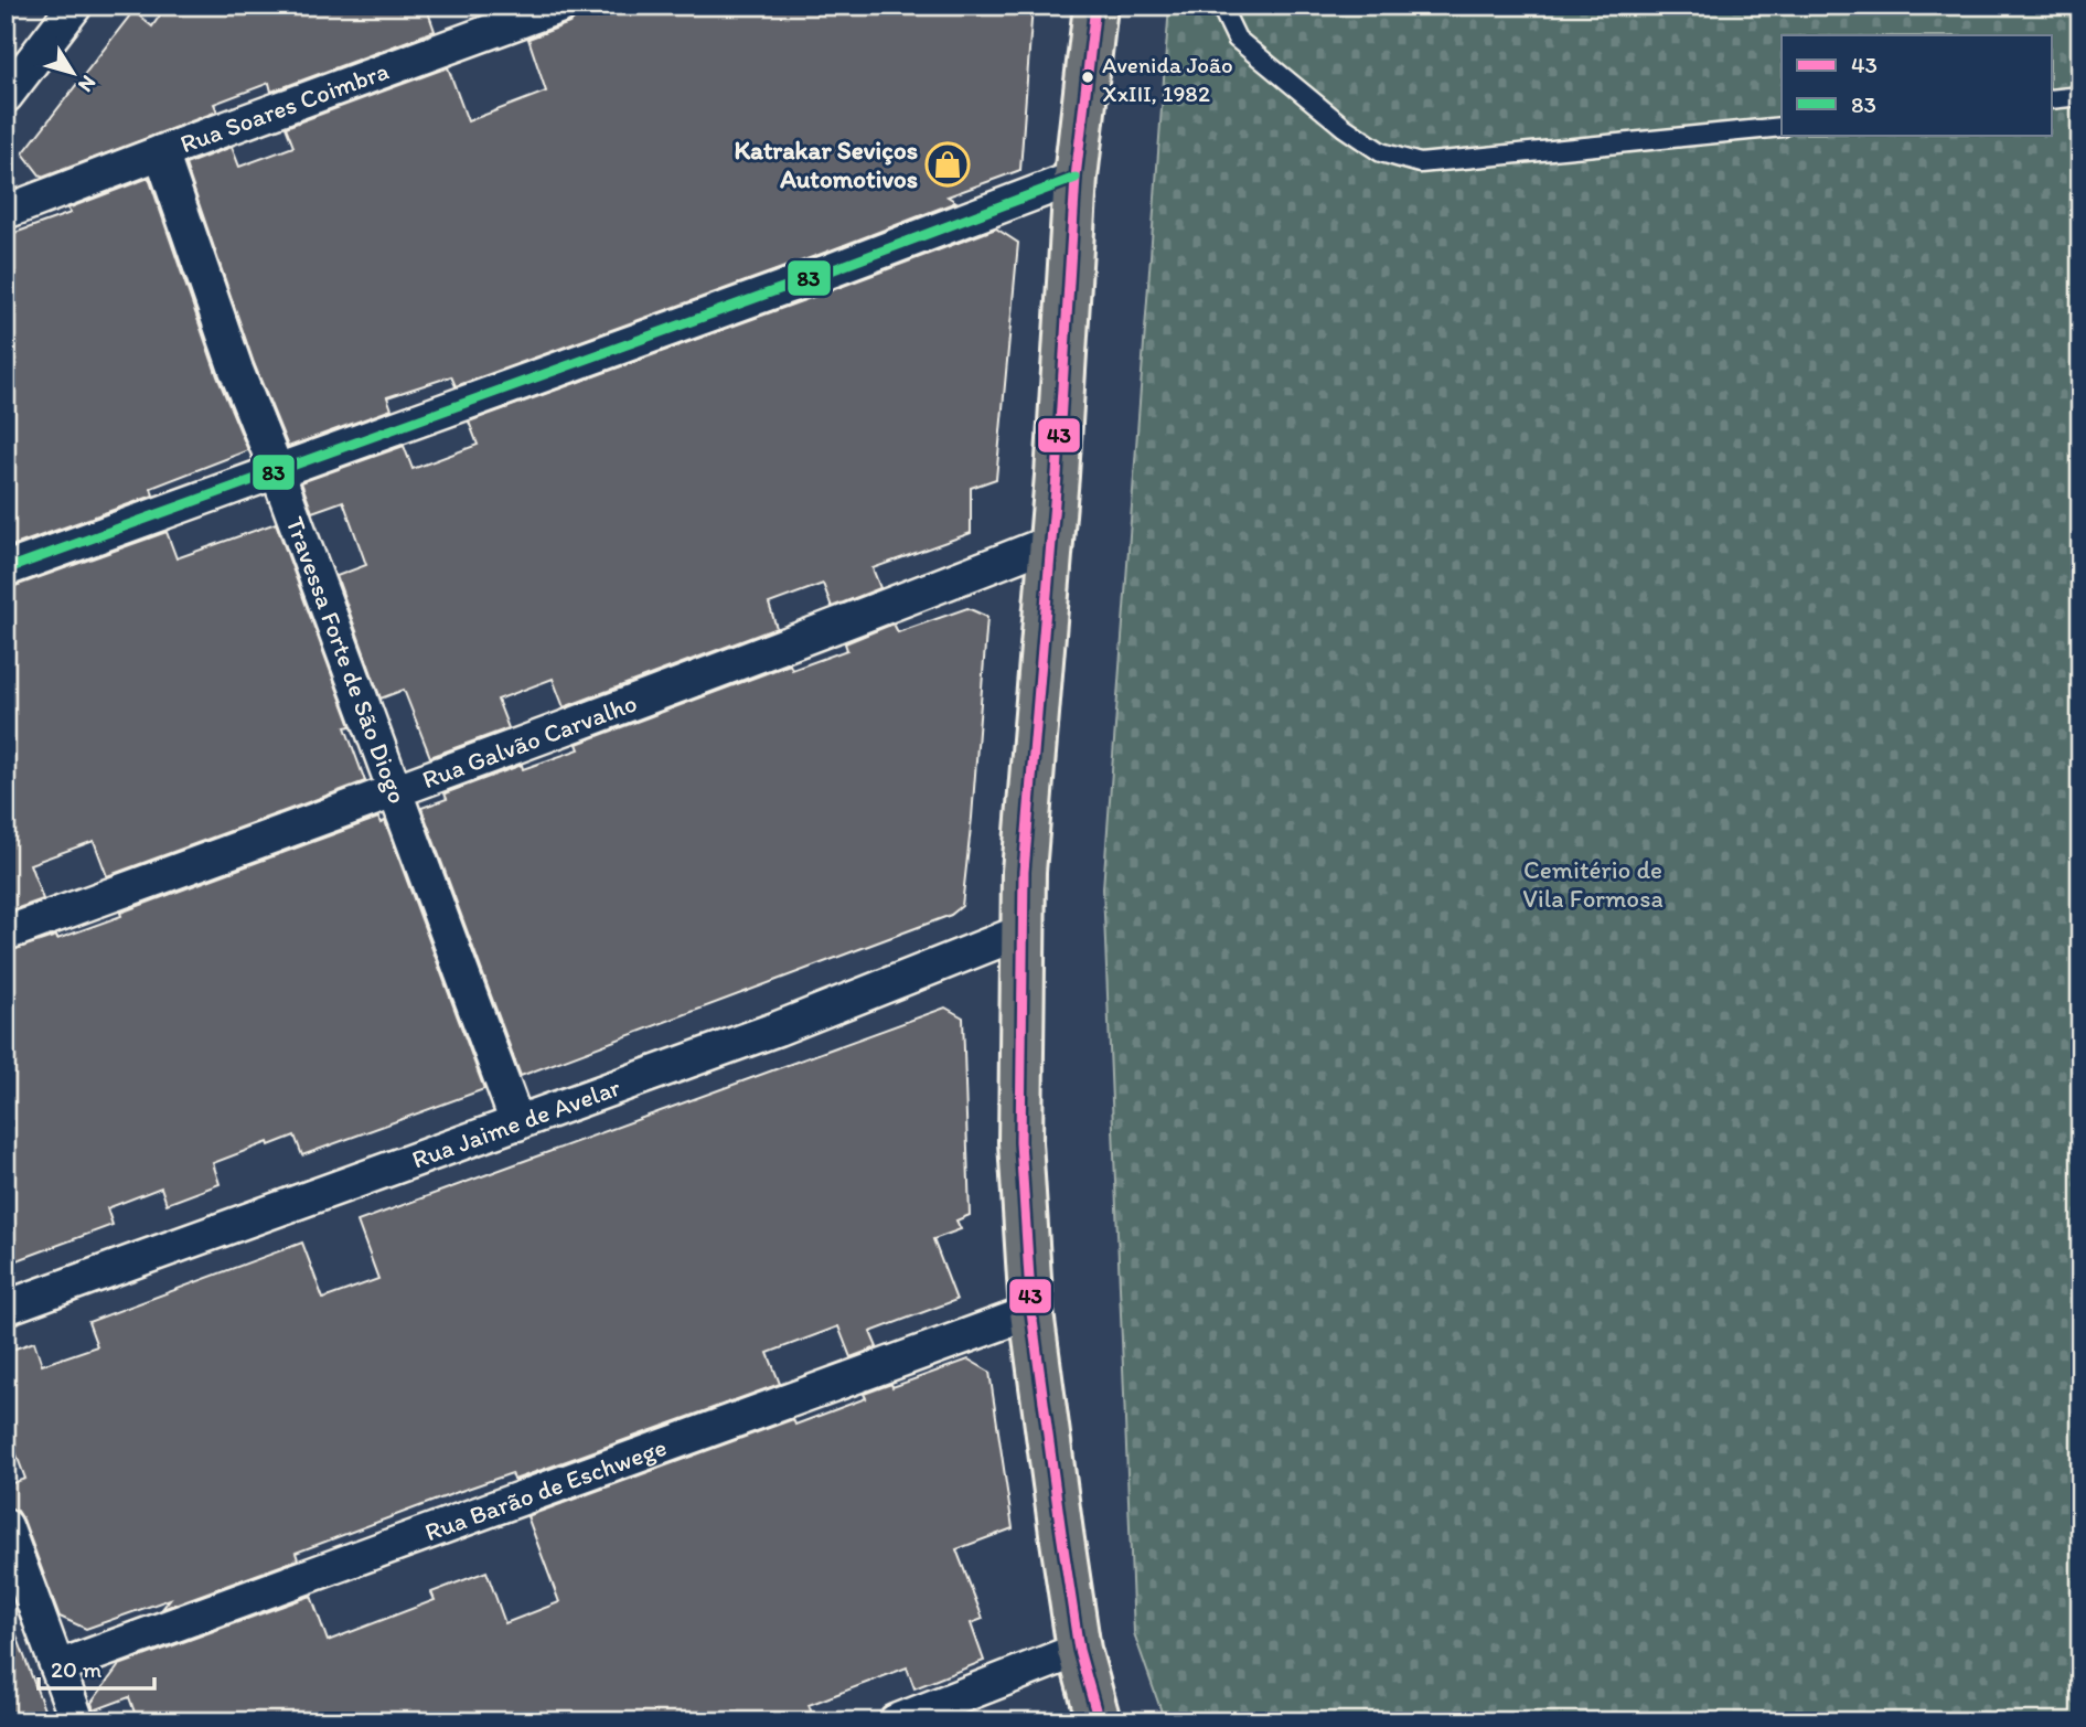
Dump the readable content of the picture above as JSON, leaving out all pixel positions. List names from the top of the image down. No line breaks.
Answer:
{"streets":{"street":["Rua Soares Coimbra","Travessa Forte de São Diogo","Rua Galvão Carvalho","Rua Jaime de Avelar","Rua Barão de Eschwege"]},"crossings":[["Rua Soares Coimbra","Travessa Forte de São Diogo"],["Travessa Forte de São Diogo","Rua Galvão Carvalho"],["Travessa Forte de São Diogo","Rua Jaime de Avelar"]],"parks":["Cemitério de Vila Formosa"],"places":{"other":["Avenida João XxIII, 1982"],"shop":["Katrakar Seviços Automotivos"]},"lines":["transit line 43","transit line 83"],"legend":["43","83"],"scale_bar":"20 m","north":"bottom right"}
